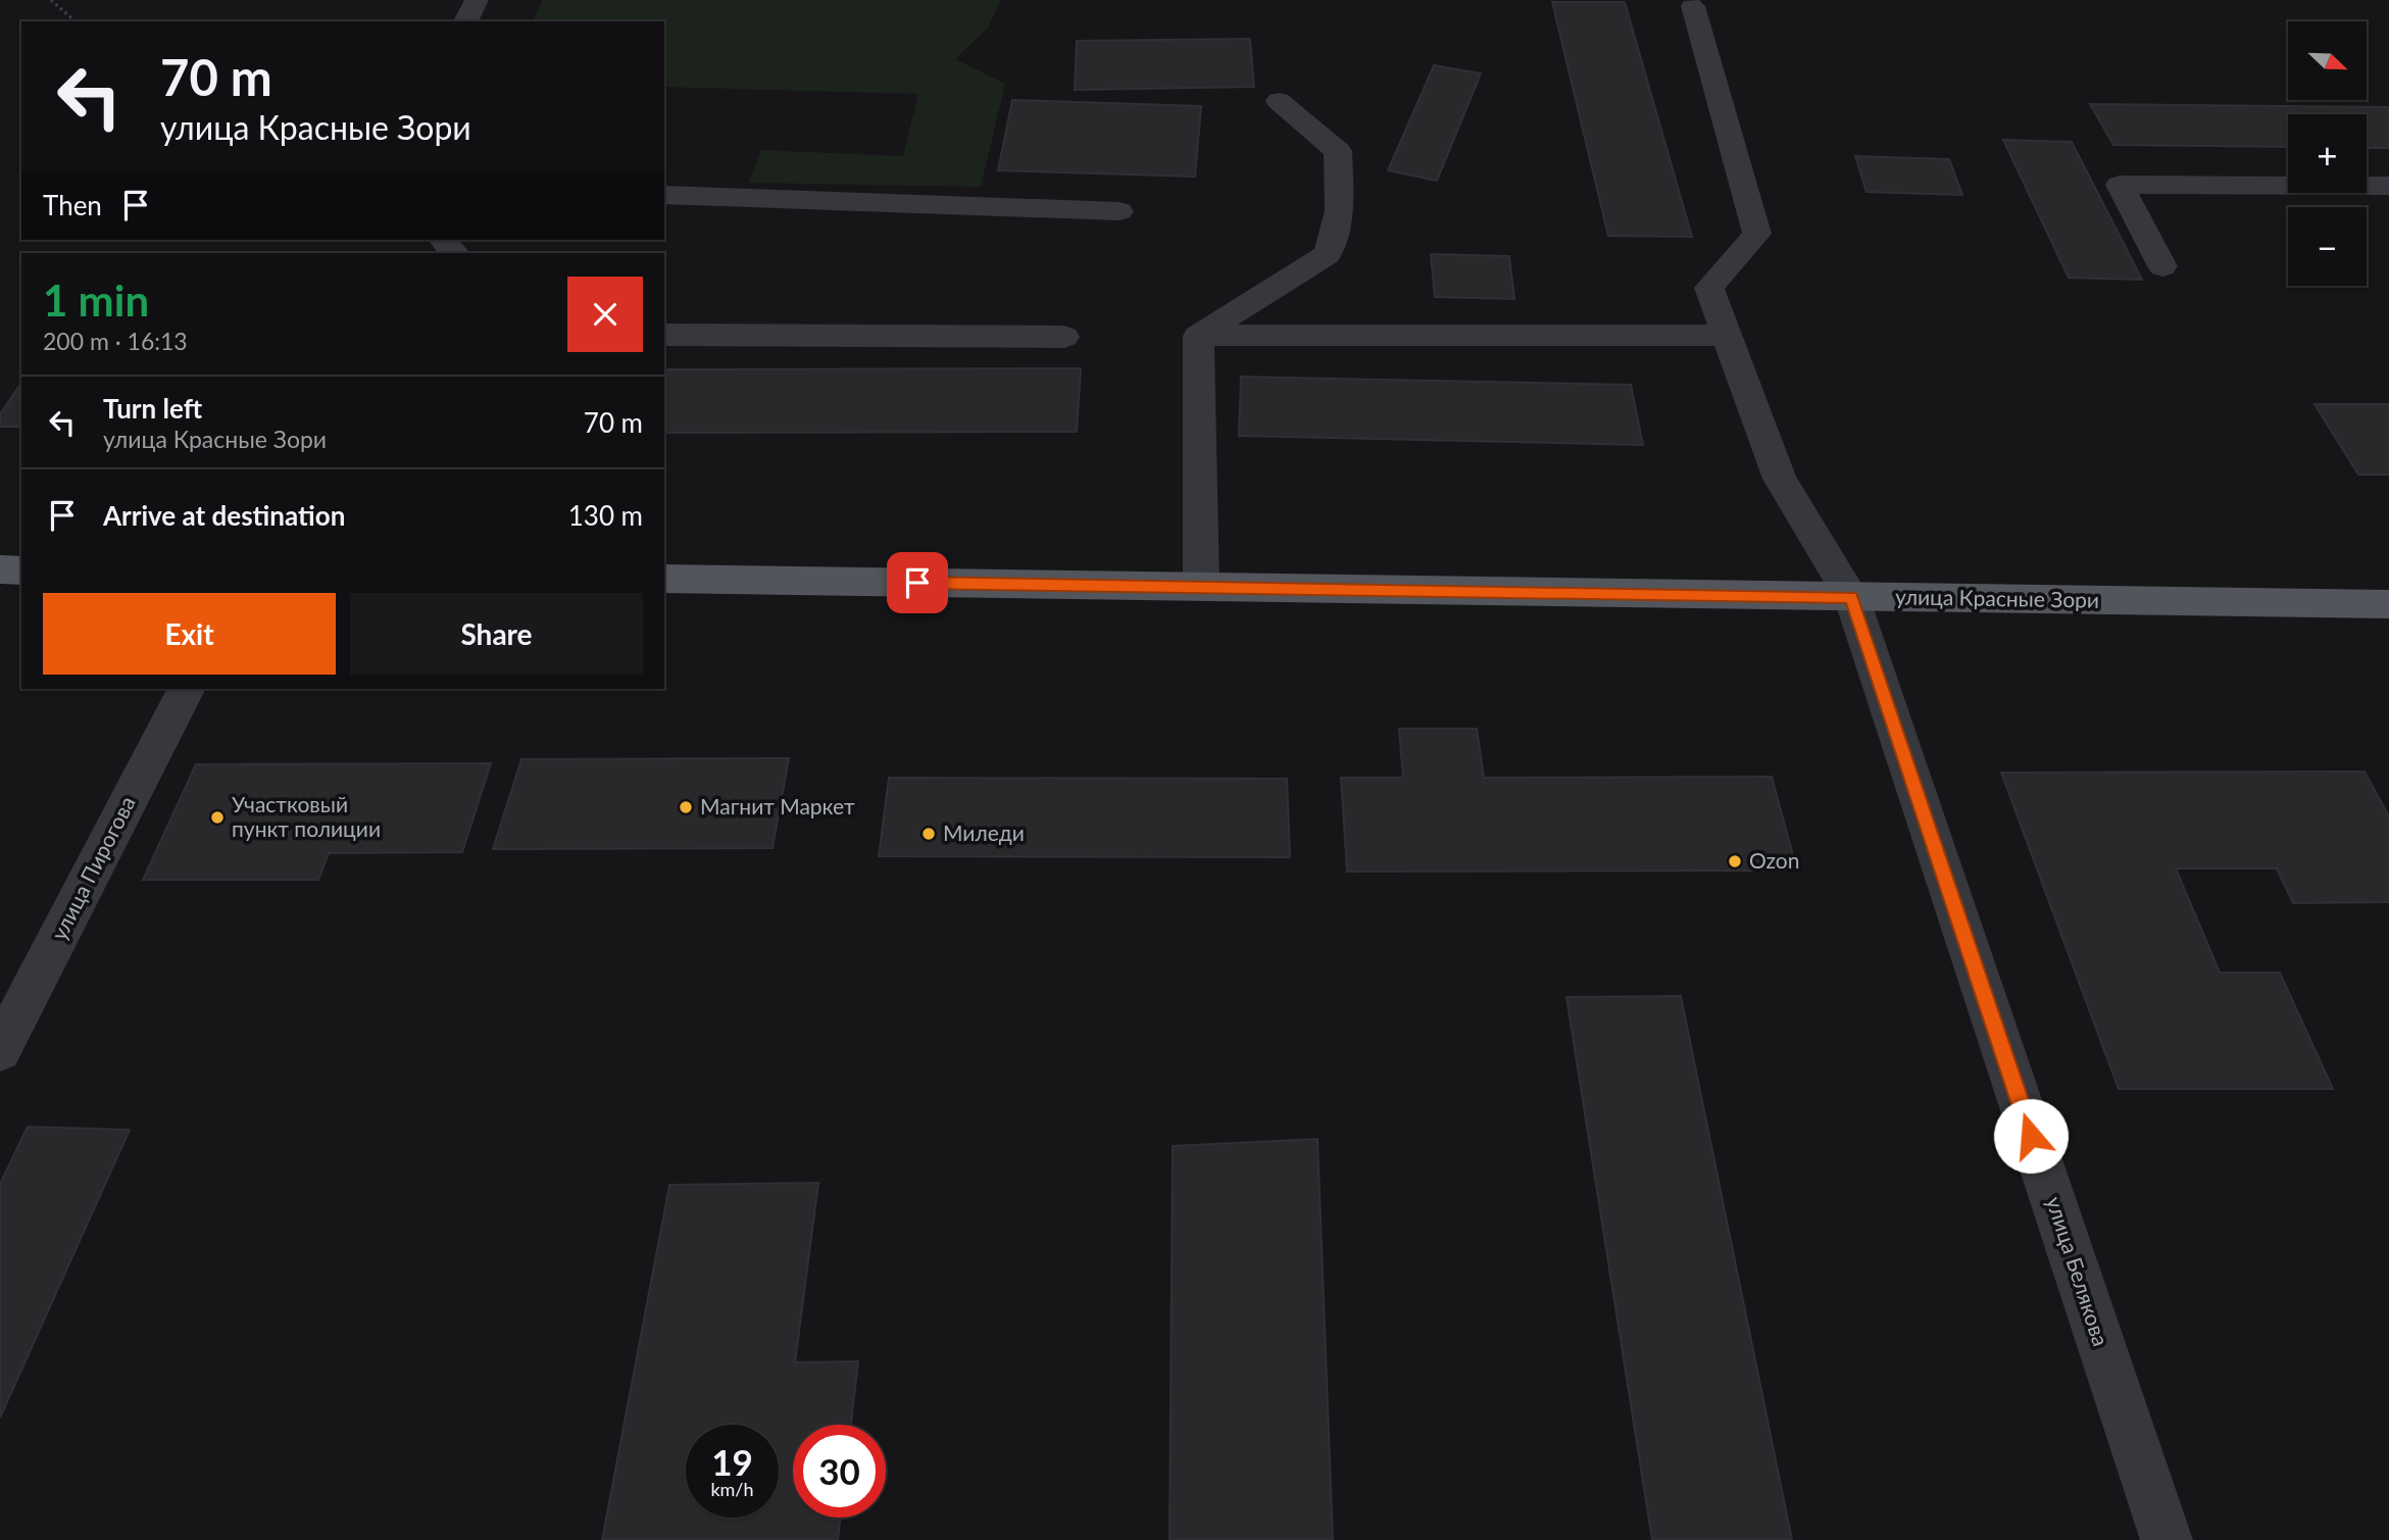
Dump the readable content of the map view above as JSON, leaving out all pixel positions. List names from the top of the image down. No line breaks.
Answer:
{"streets":{"main road":["улица Красные Зори"],"street":["улица Пирогова","улица Белякова"]},"crossings":[["улица Красные Зори","улица Белякова"]],"places":["Магнит Маркет","Участковый пункт полиции","Миледи","Ozon"],"north":"bottom right","page":{"map_buttons":["+","−"],"turn":["70 m","улица Красные Зори"],"then":"Then","heading":["1 min","200 m · 16:13"],"list":[{"name":"Turn left","note":"улица Красные Зори","value":"70 m"},{"name":"Arrive at destination","value":"130 m"}],"buttons":["Exit","Share"],"speed":"19 km/h","limit":"30"}}
